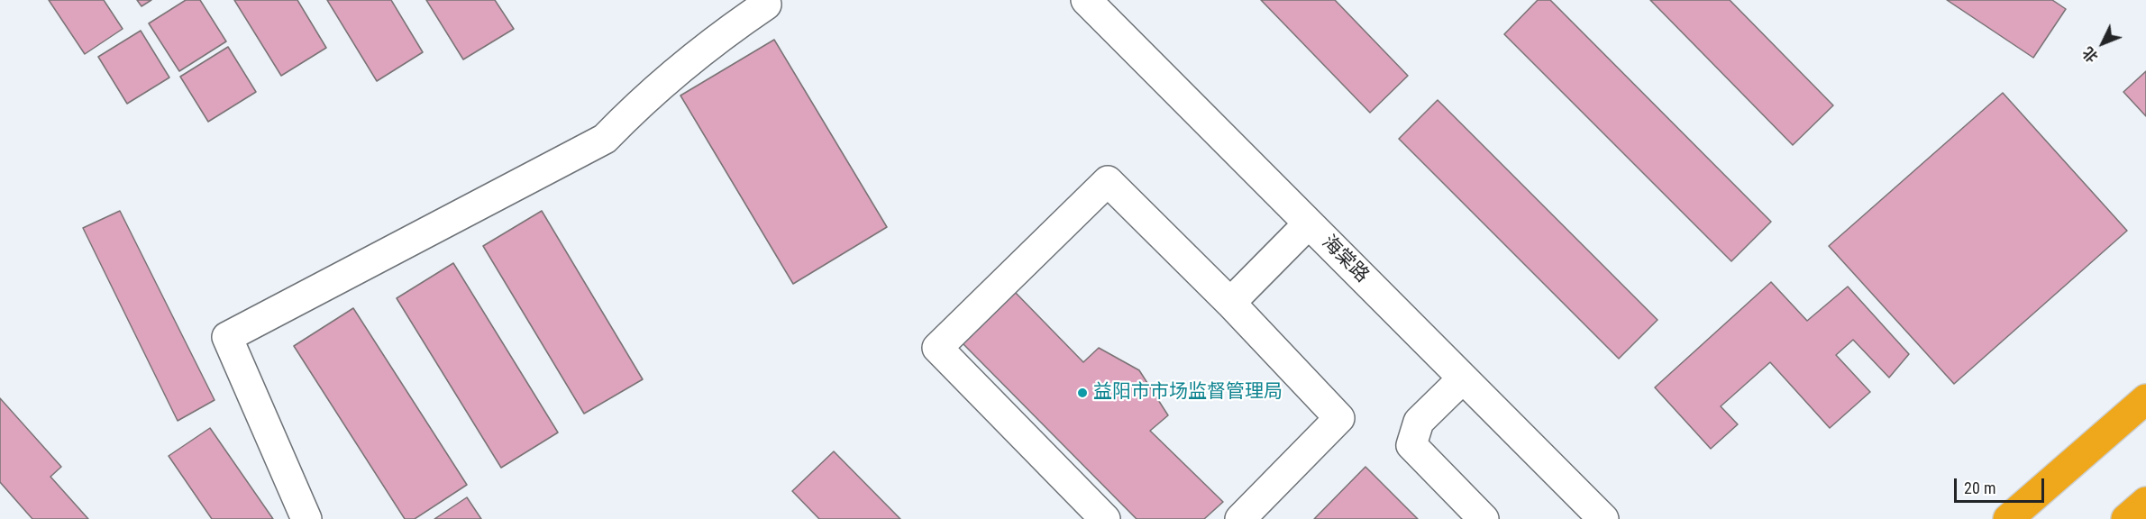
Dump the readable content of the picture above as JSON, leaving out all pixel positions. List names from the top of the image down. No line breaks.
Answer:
{"streets":{"street":["海棠路"]},"places":["益阳市市场监督管理局"],"scale_bar":"20 m","north":"bottom left"}
